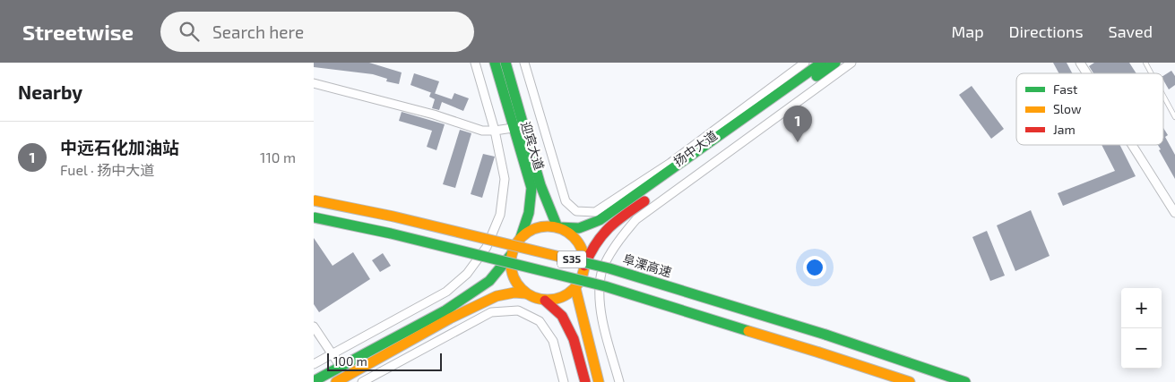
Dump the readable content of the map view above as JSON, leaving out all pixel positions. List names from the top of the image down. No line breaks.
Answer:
{"streets":{"main road":["迎宾大道","扬中大道","S35","阜溧高速"]},"crossings":[["迎宾大道","扬中大道"]],"legend":["Fast","Slow","Jam"],"scale_bar":"100 m","page":{"header":"Streetwise","search":"Search here","nav":["Map","Directions","Saved"],"heading":"Nearby","pins":"1","list":[{"mark":"1","name":"中远石化加油站","note":"Fuel · 扬中大道","value":"110 m"}],"map_buttons":["+","−"],"scale":"100 m"}}
